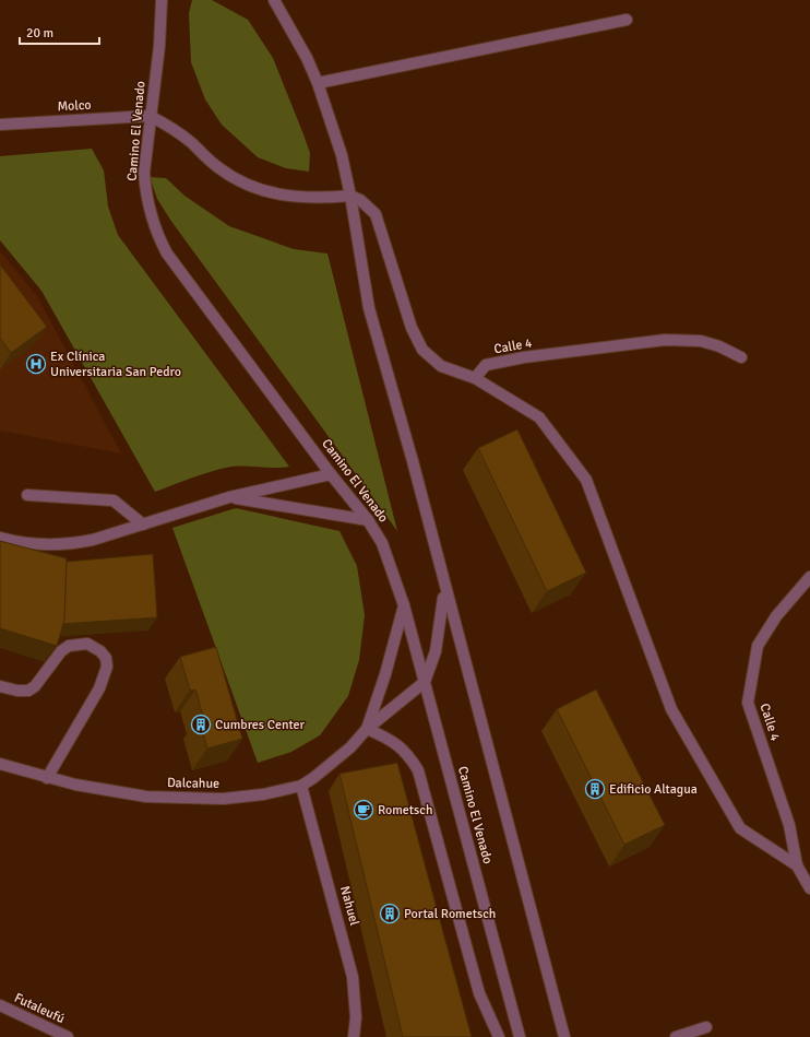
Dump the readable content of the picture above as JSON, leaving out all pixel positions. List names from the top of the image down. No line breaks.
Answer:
{"streets":{"street":["Molco","Camino El Venado","Calle 4","Dalcahue","Nahuel","Futaleufú"]},"crossings":[["Molco","Camino El Venado"],["Camino El Venado","Dalcahue"],["Dalcahue","Nahuel"]],"places":{"hospital":["Ex Clínica Universitaria San Pedro"],"building":["Cumbres Center","Edificio Altagua","Portal Rometsch"],"cafe":["Rometsch"]},"scale_bar":"20 m"}
